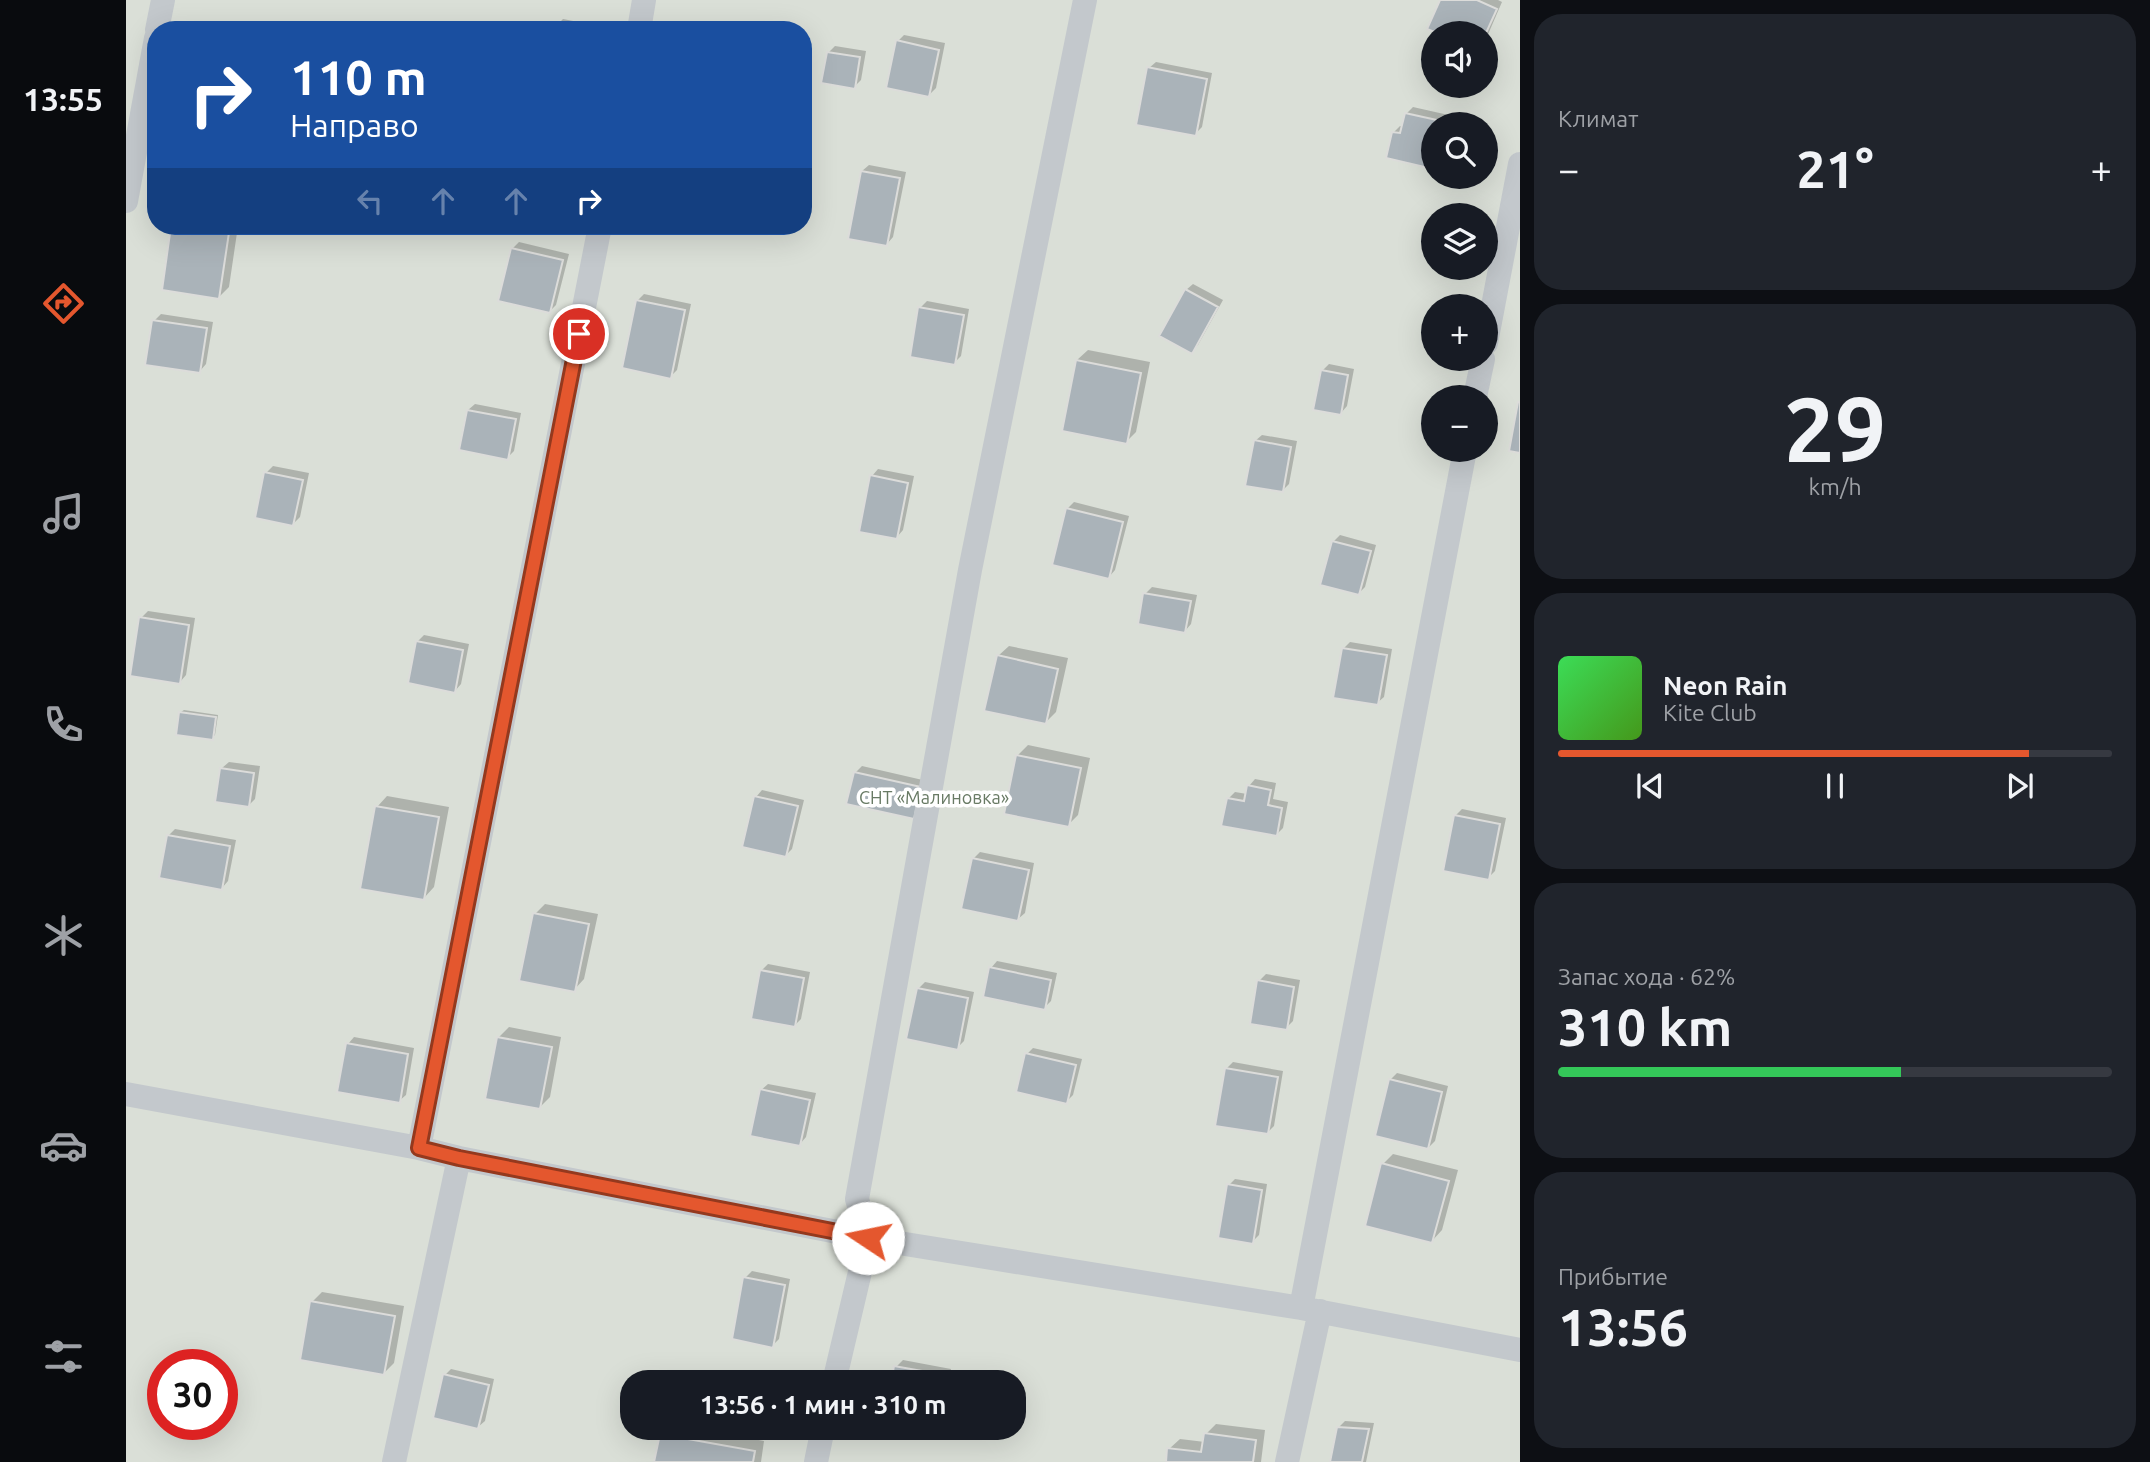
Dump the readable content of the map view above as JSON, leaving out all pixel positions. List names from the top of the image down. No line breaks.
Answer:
{"parks":["СНТ «Малиновка»"],"page":{"tabs":"13:55","tile":["Климат",["29","km/h"],["Запас хода · 62%","310 km"],["Прибытие","13:56"]],"map_buttons":["+","−"],"turn":["110 m","Направо"],"heat":["−","21°","+"],"song":["Neon Rain","Kite Club"],"limit":"30","trip":"13:56 · 1 мин · 310 m"}}
